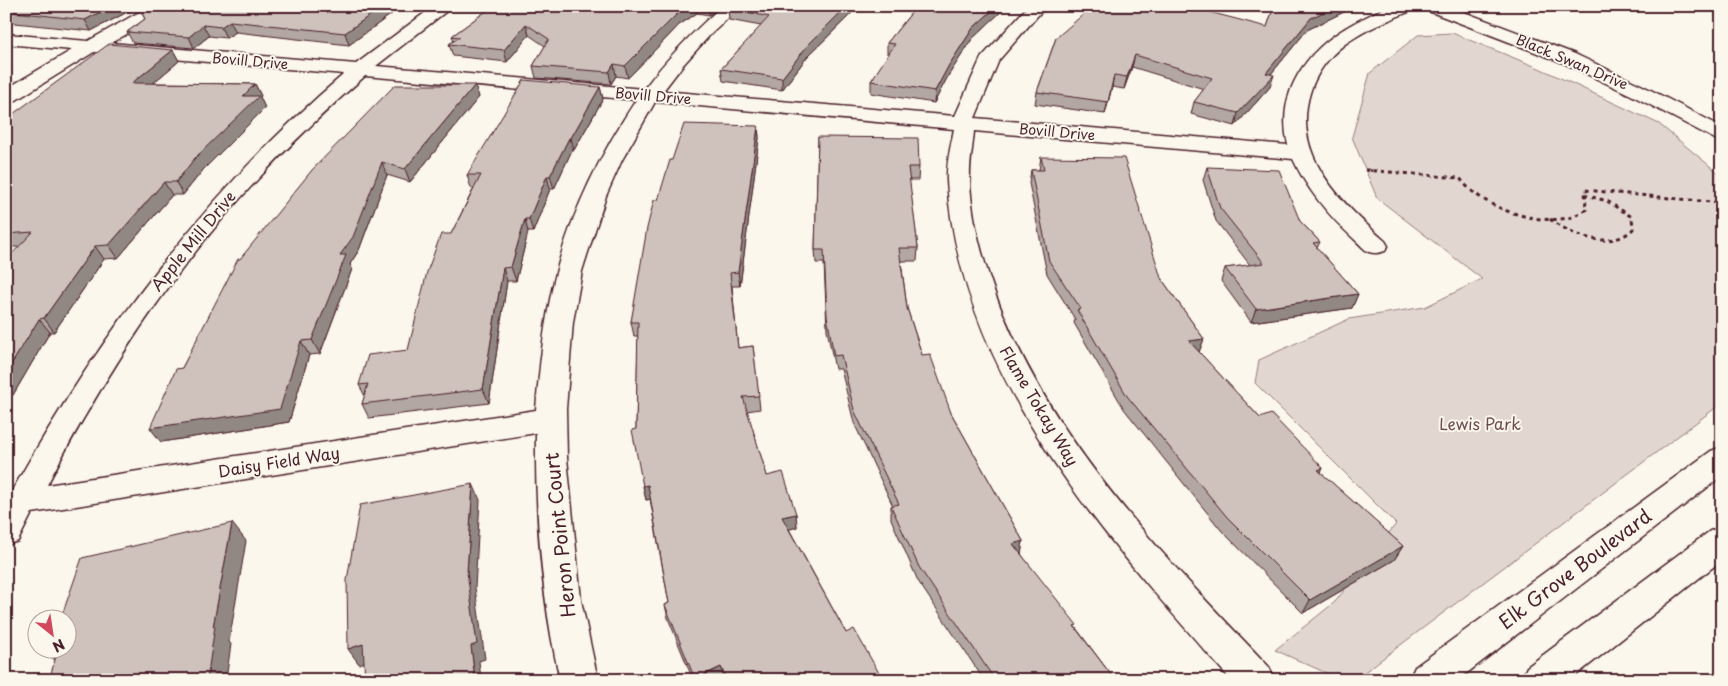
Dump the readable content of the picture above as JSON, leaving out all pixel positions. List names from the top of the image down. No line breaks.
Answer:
{"streets":{"street":["Bovill Drive","Black Swan Drive","Apple Mill Drive","Flame Tokay Way","Daisy Field Way","Heron Point Court","Elk Grove Boulevard"]},"crossings":[["Bovill Drive","Apple Mill Drive"],["Bovill Drive","Flame Tokay Way"],["Bovill Drive","Heron Point Court"],["Apple Mill Drive","Daisy Field Way"],["Daisy Field Way","Heron Point Court"]],"parks":["Lewis Park"],"north":"bottom right"}
